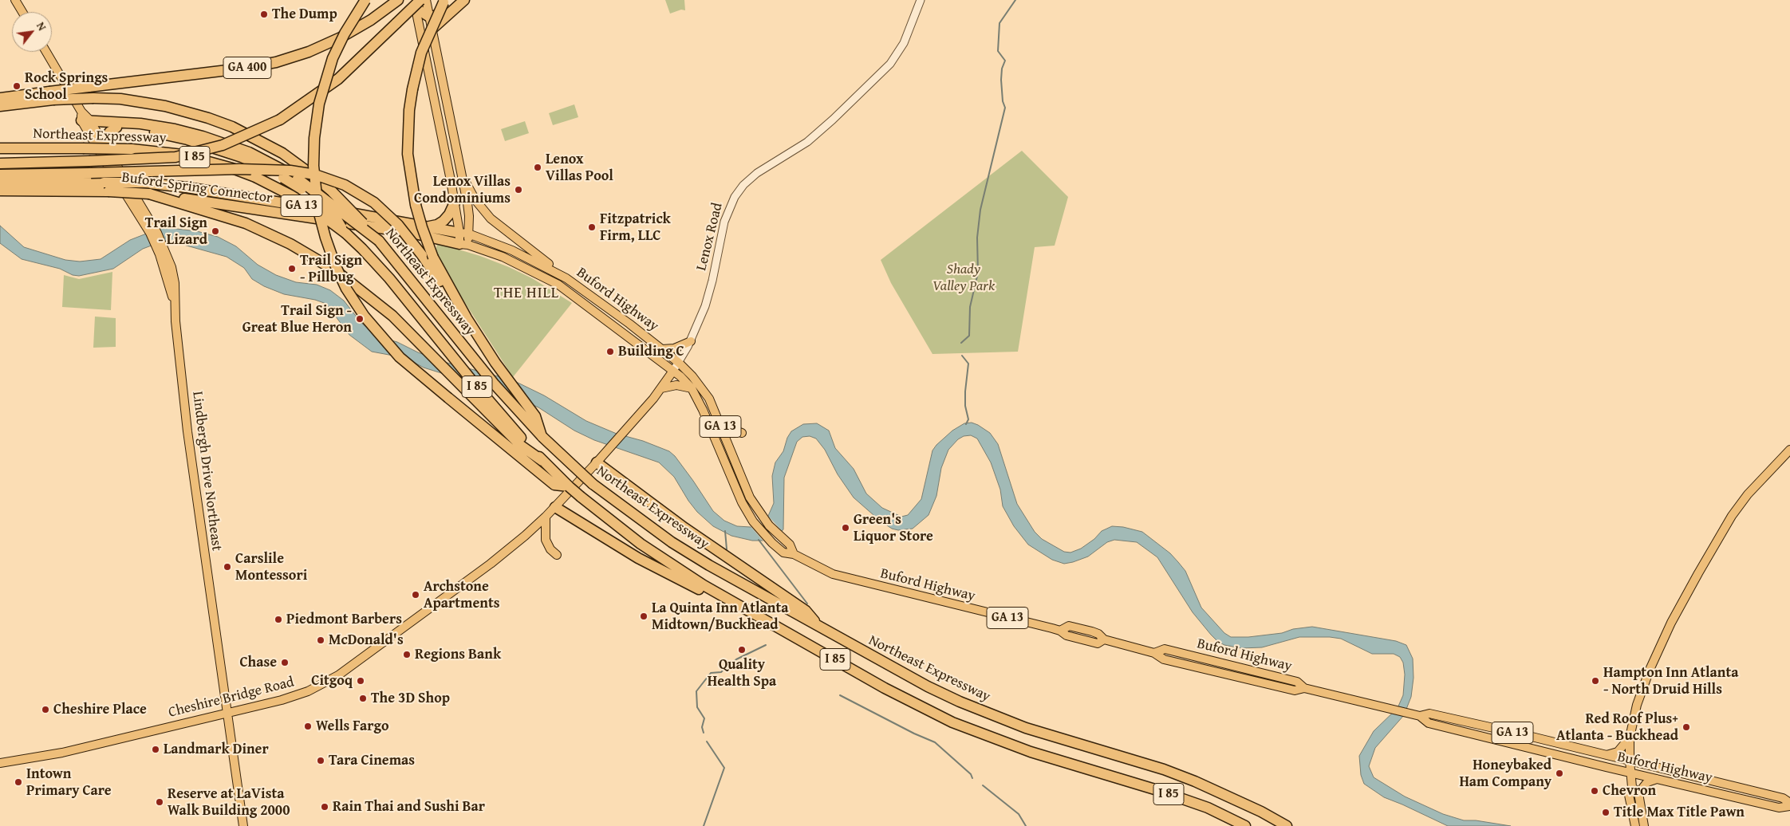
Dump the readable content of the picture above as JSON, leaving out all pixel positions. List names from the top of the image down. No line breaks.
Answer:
{"streets":{"highway":["GA 400","Northeast Expressway","I 85","Buford-Spring Connector","GA 13"],"main road":["Lenox Road","Buford Highway","Lindbergh Drive Northeast","Cheshire Bridge Road"]},"crossings":[["GA 400","Northeast Expressway"],["Northeast Expressway","Lenox Road"],["Northeast Expressway","Cheshire Bridge Road"],["Buford-Spring Connector","Buford Highway"],["Lenox Road","Buford Highway"],["Lenox Road","Cheshire Bridge Road"],["Lindbergh Drive Northeast","Cheshire Bridge Road"]],"districts":["THE HILL"],"parks":["Shady Valley Park"],"places":["The Dump","Rock Springs School","Lenox Villas Pool","Lenox Villas Condominiums","Fitzpatrick Firm, LLC","Trail Sign - Lizard","Trail Sign - Pillbug","Trail Sign - Great Blue Heron","Building C","Green's Liquor Store","Carslile Montessori","Archstone Apartments","La Quinta Inn Atlanta Midtown/Buckhead","Piedmont Barbers","McDonald's","Quality Health Spa","Regions Bank","Chase","Citgoq","Hampton Inn Atlanta - North Druid Hills","The 3D Shop","Cheshire Place","Wells Fargo","Red Roof Plus+ Atlanta - Buckhead","Landmark Diner","Tara Cinemas","Honeybaked Ham Company","Intown Primary Care","Chevron","Reserve at LaVista Walk Building 2000","Rain Thai and Sushi Bar","Title Max Title Pawn"],"north":"top right"}
